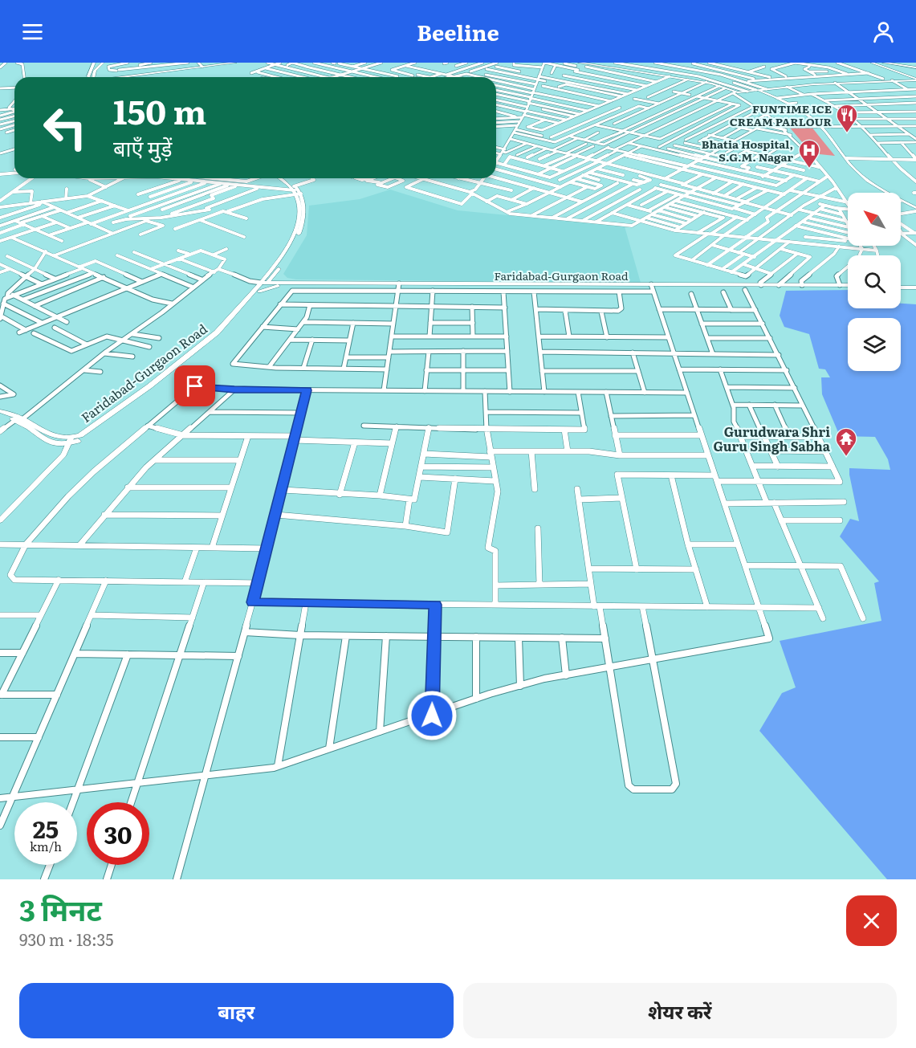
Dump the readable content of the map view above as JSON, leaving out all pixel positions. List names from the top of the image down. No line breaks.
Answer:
{"streets":{"main road":["Faridabad-Gurgaon Road"]},"places":{"restaurant":["FUNTIME ICE CREAM PARLOUR"],"hospital":["Bhatia Hospital, S.G.M. Nagar"],"temple":["Gurudwara Shri Guru Singh Sabha"]},"north":"top left","page":{"header":"Beeline","turn":["150 m","बाएँ मुड़ें"],"speed":"25 km/h","limit":"30","heading":["3 मिनट","930 m · 18:35"],"buttons":["बाहर","शेयर करें"]}}
